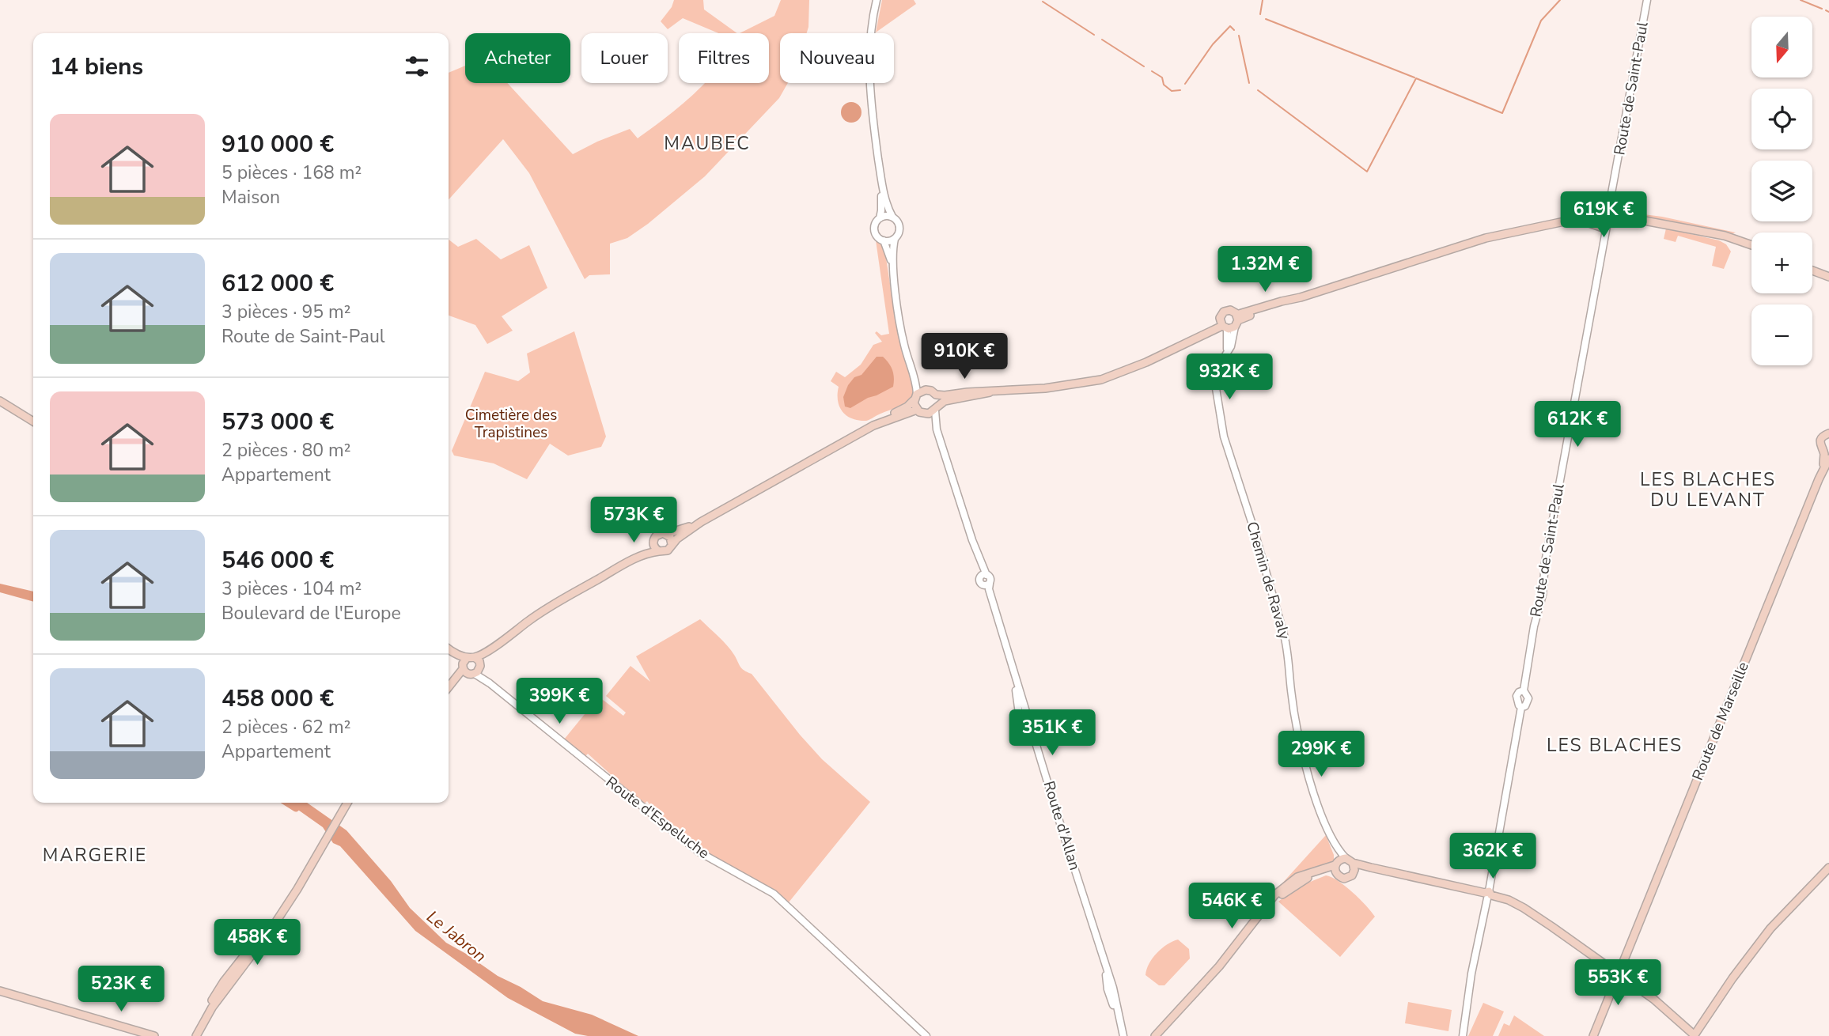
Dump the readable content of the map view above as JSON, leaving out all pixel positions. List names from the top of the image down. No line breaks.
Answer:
{"streets":{"main road":["Route de Marseille","Route d'Espeluche"],"street":["Route de Saint-Paul","Chemin de Ravaly","Route d'Allan"]},"districts":["MAUBEC","LES BLACHES DU LEVANT","LES BLACHES","MARGERIE"],"water":["Le Jabron"],"parks":["Cimetière des Trapistines"],"north":"bottom","page":{"map_buttons":["+","−"],"chip":["Acheter","Louer","Filtres","Nouveau"],"heading":"14 biens","list":[{"name":"910 000 €","note":"5 pièces · 168 m² · Maison"},{"name":"612 000 €","note":"3 pièces · 95 m² · Route de Saint-Paul"},{"name":"573 000 €","note":"2 pièces · 80 m² · Appartement"},{"name":"546 000 €","note":"3 pièces · 104 m² · Boulevard de l'Europe"},{"name":"458 000 €","note":"2 pièces · 62 m² · Appartement"}],"price":["619K €","1.32M €","910K €","932K €","612K €","573K €","399K €","351K €","299K €","362K €","546K €","458K €","553K €","523K €"]}}
